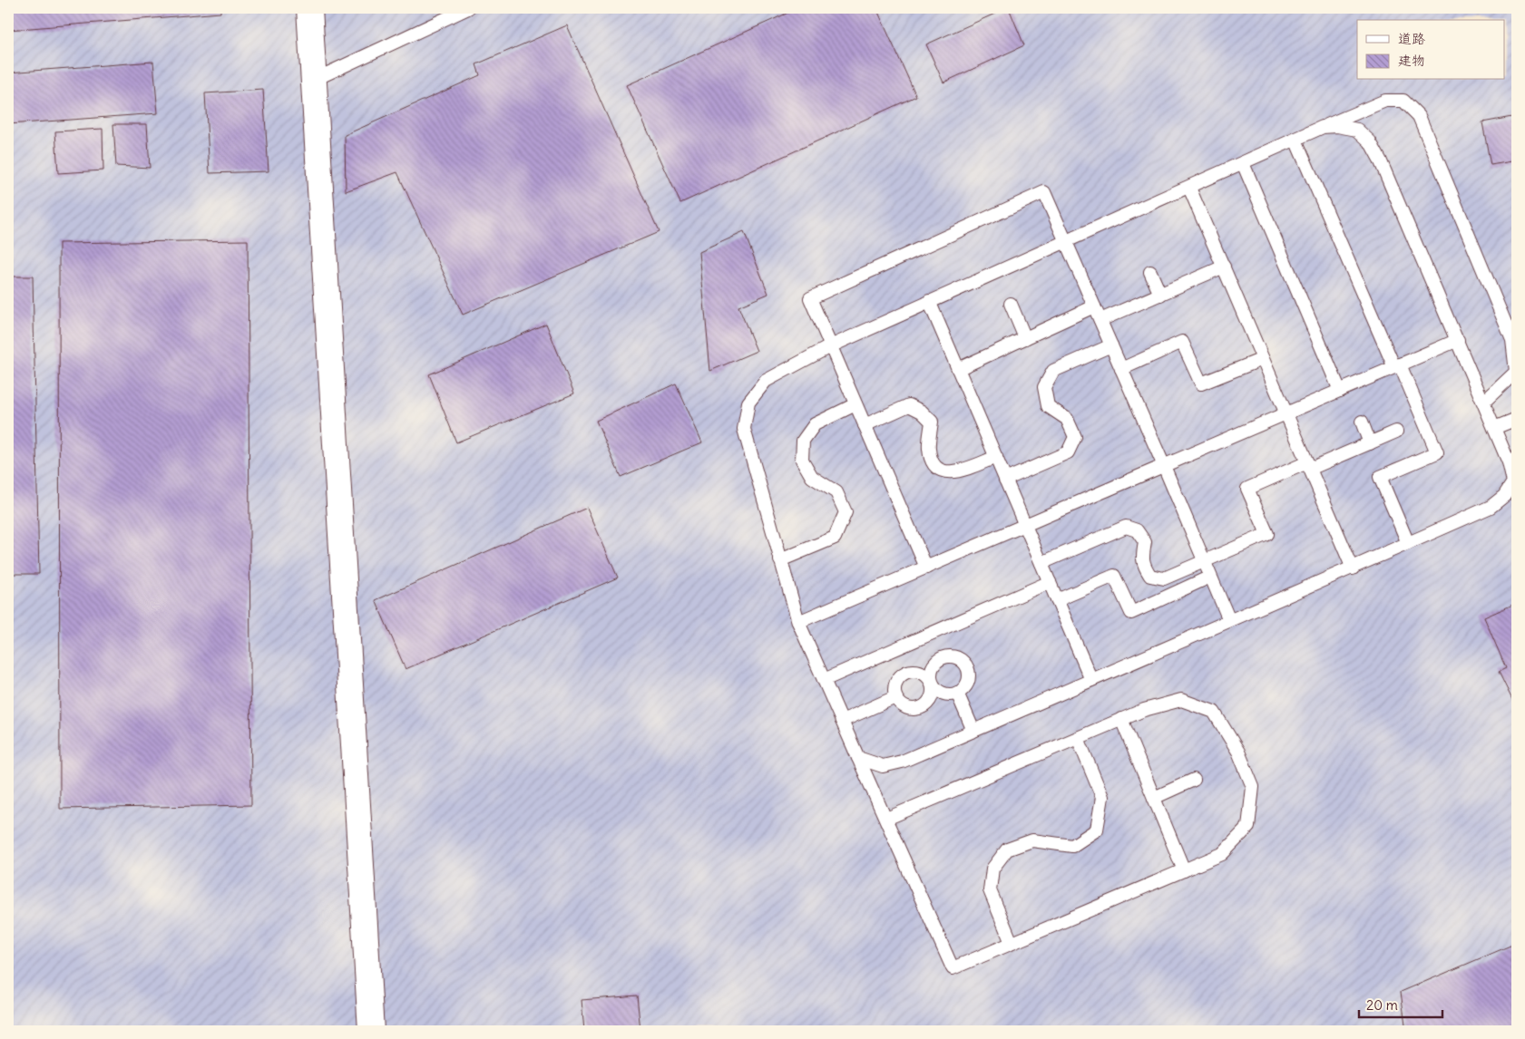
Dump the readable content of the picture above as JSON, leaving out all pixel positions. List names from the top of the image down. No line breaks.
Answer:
{"legend":["道路","建物"],"scale_bar":"20 m"}
